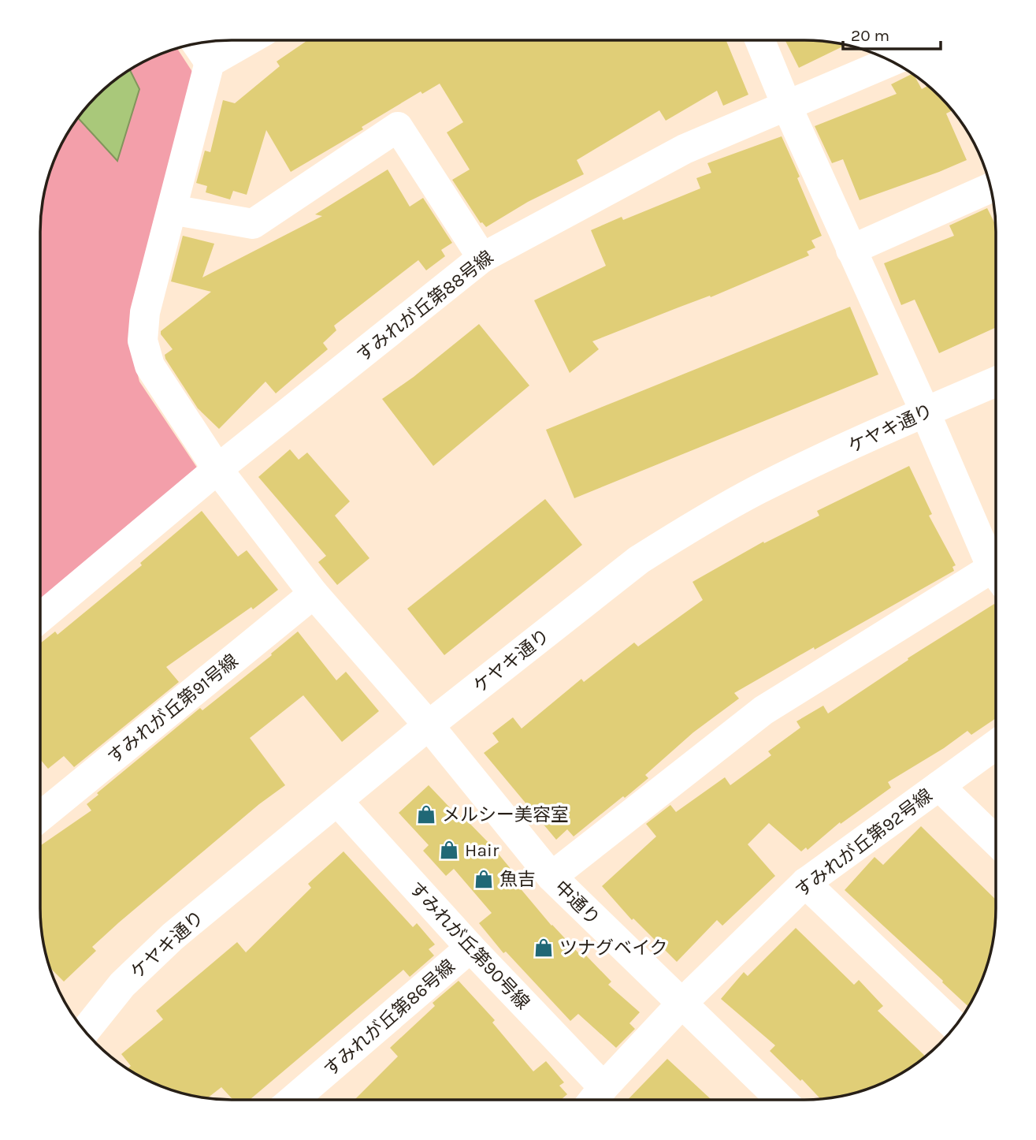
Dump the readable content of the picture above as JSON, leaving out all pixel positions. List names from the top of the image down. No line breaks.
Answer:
{"streets":{"street":["すみれが丘第88号線","ケヤキ通り","すみれが丘第91号線","すみれが丘第92号線","中通り","すみれが丘第90号線","すみれが丘第86号線"]},"crossings":[["すみれが丘第88号線","中通り"],["ケヤキ通り","中通り"],["ケヤキ通り","すみれが丘第90号線"],["すみれが丘第91号線","中通り"],["すみれが丘第92号線","中通り"],["すみれが丘第92号線","すみれが丘第90号線"],["すみれが丘第90号線","すみれが丘第86号線"]],"places":{"shop":["メルシー美容室","Hair","魚吉","ツナグベイク"]},"scale_bar":"20 m"}
